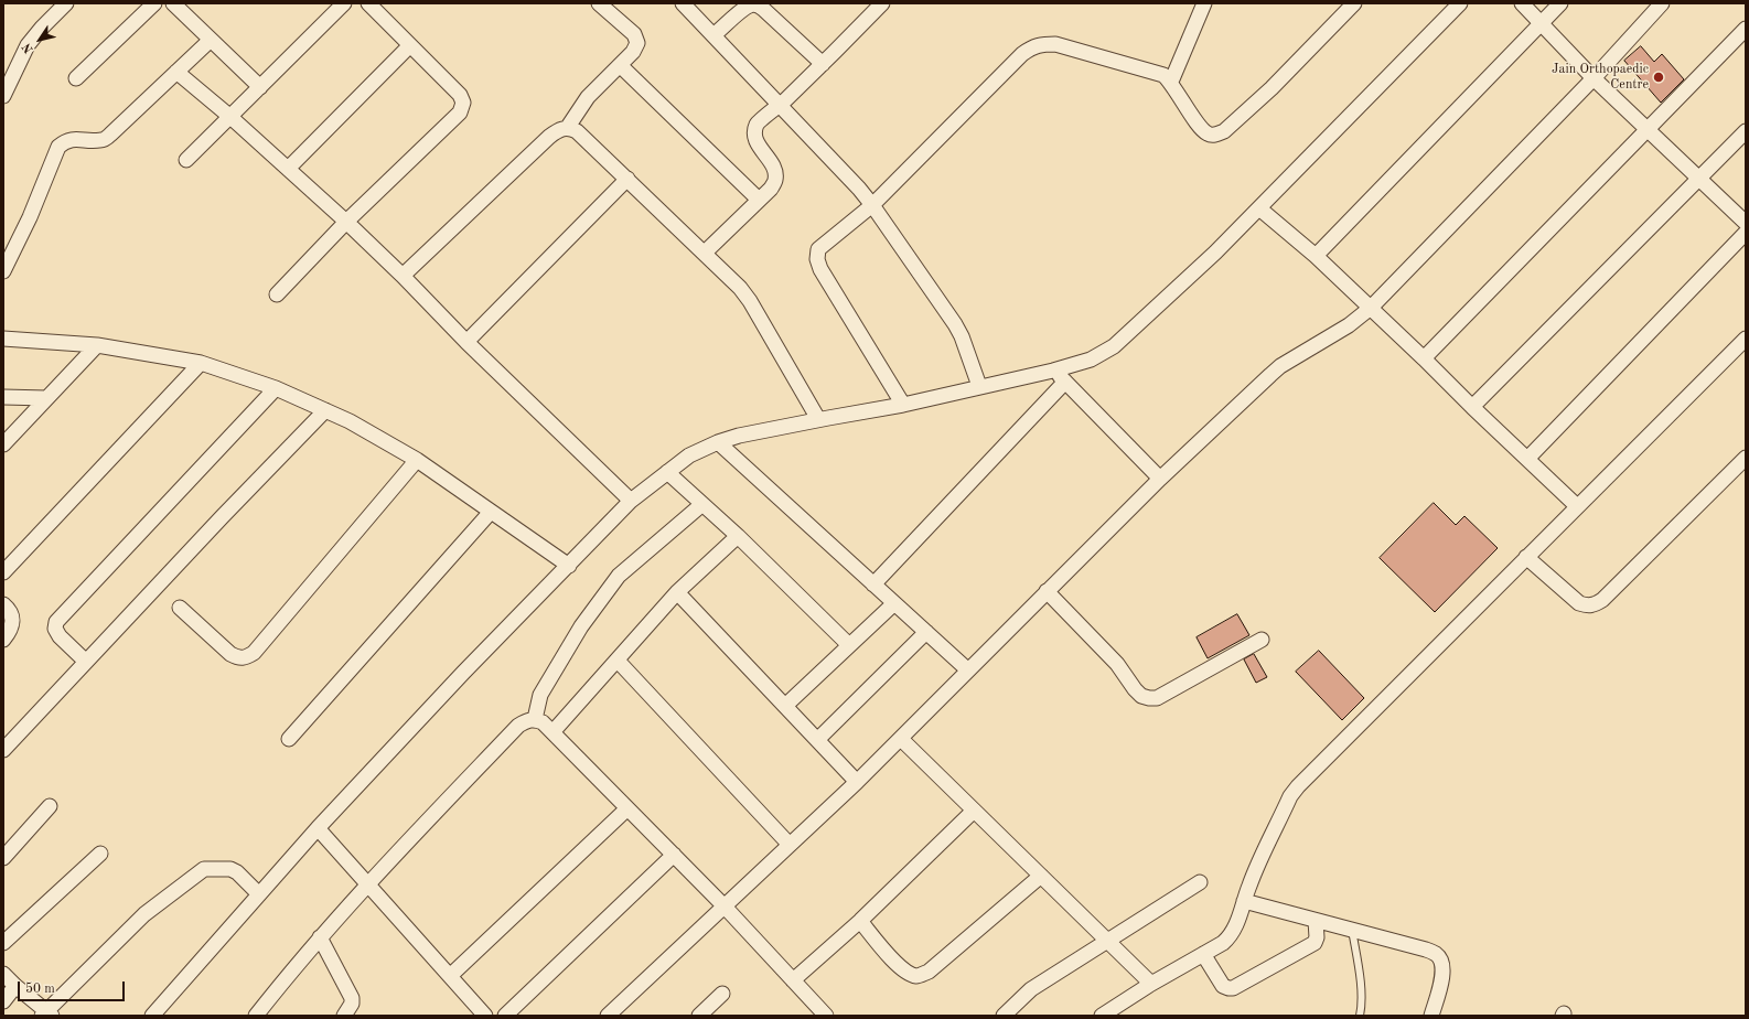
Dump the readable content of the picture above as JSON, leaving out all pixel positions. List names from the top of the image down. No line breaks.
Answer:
{"places":["Jain Orthopaedic Centre"],"scale_bar":"50 m","north":"bottom left"}
